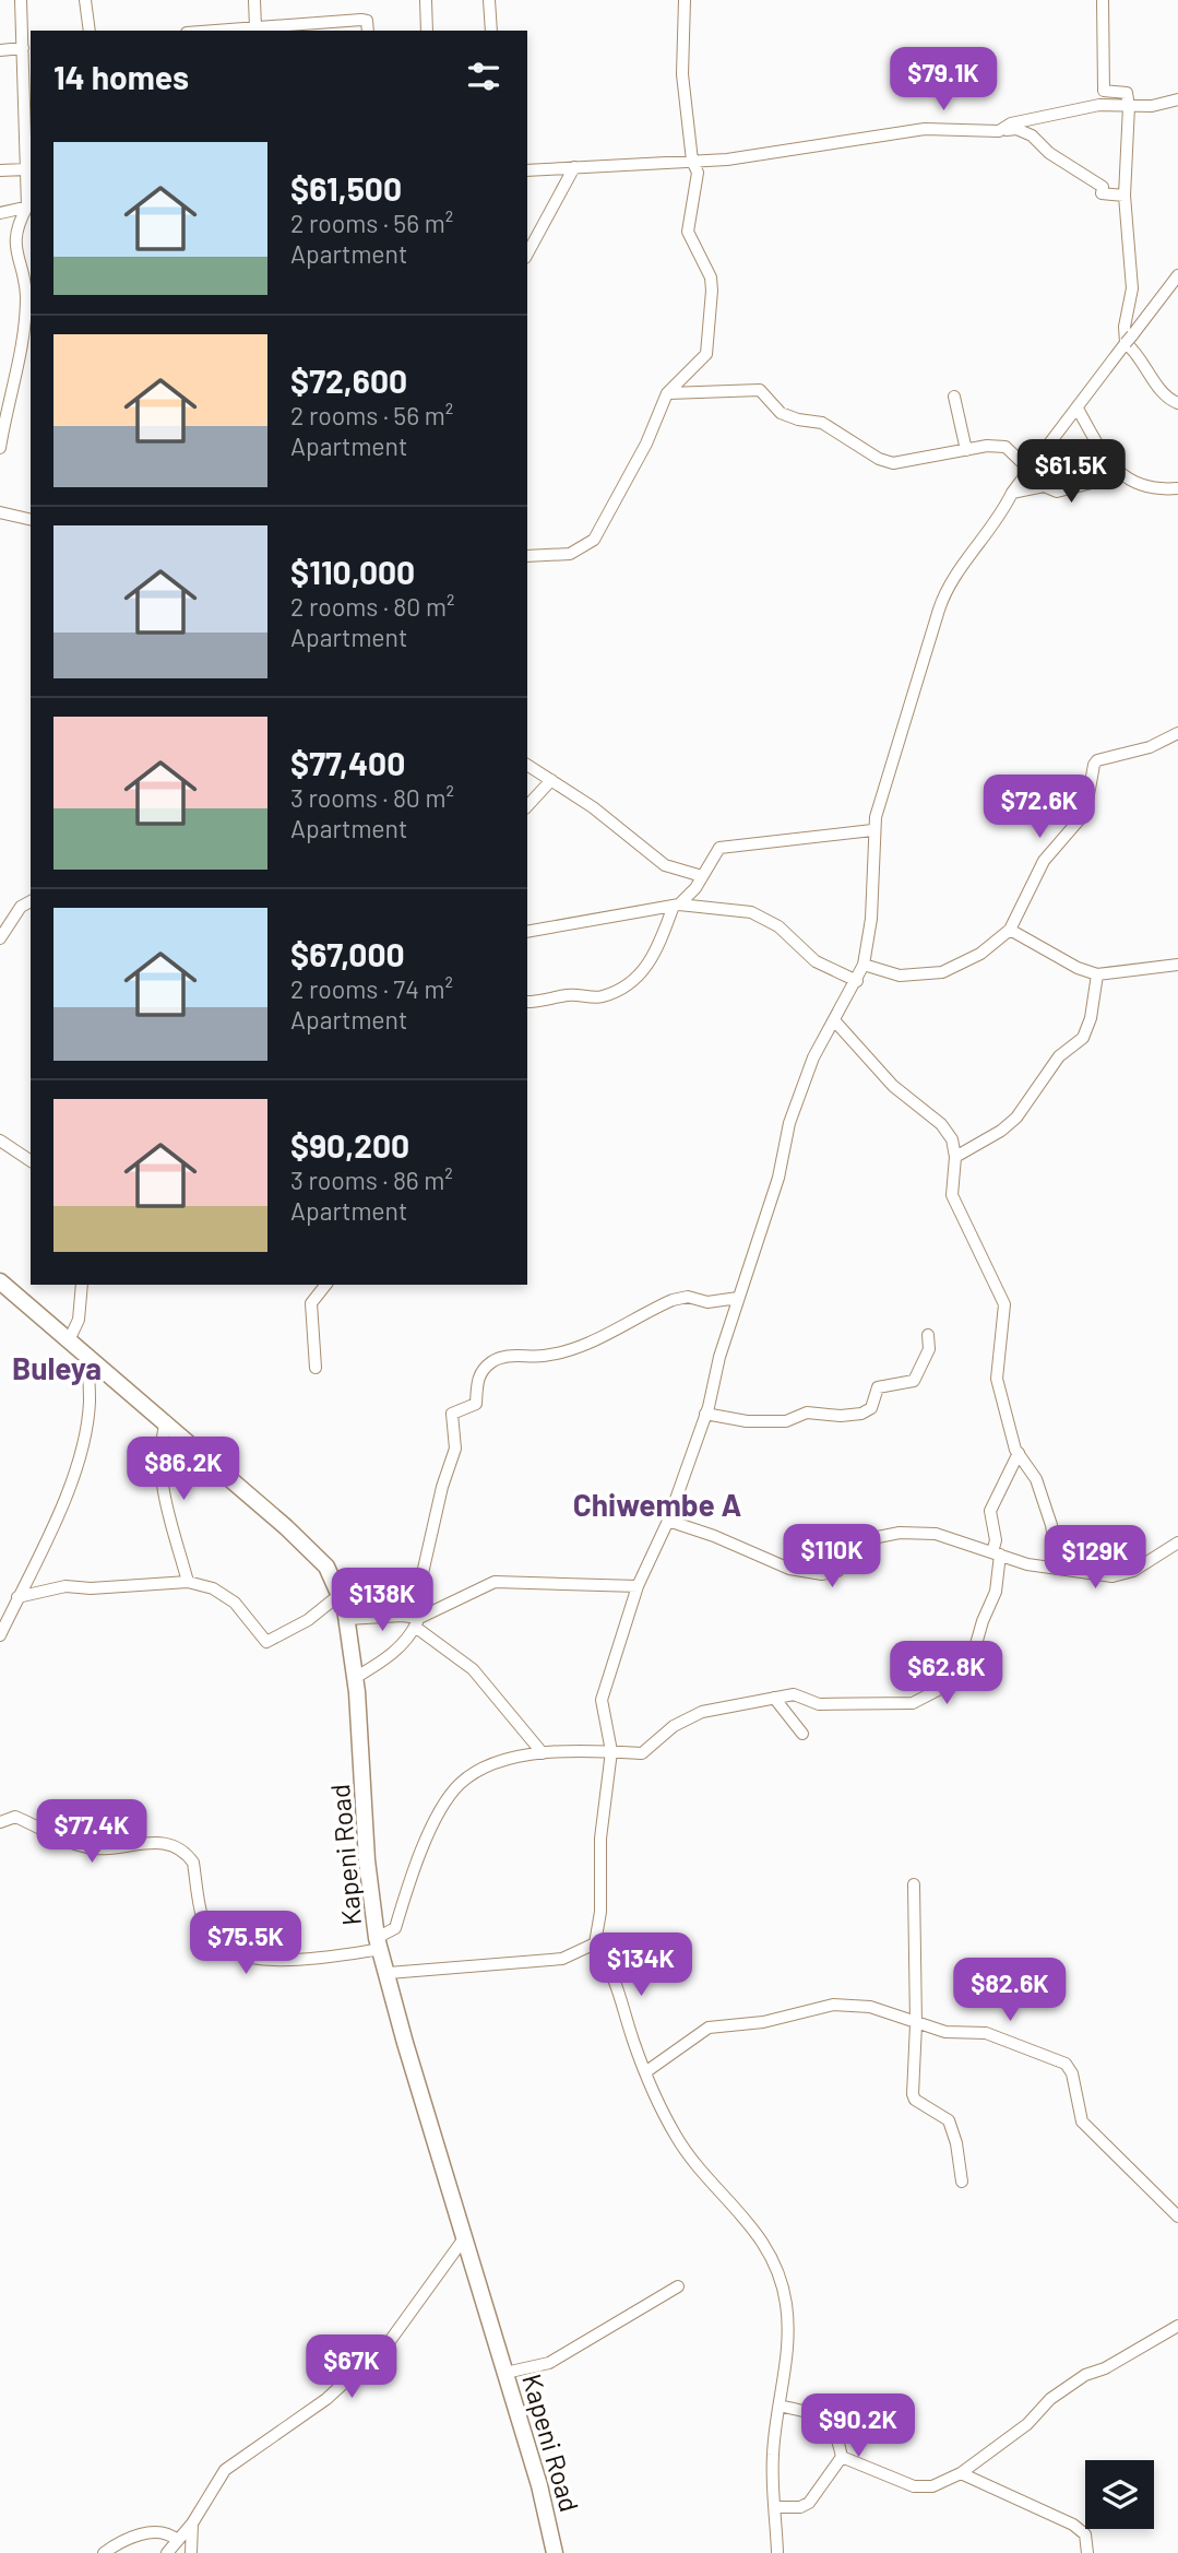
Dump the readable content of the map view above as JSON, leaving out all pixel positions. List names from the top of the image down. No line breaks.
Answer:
{"streets":{"main road":["Kapeni Road"]},"districts":["Buleya","Chiwembe A"],"page":{"heading":"14 homes","price":["$79.1K","$61.5K","$72.6K","$86.2K","$110K","$129K","$138K","$62.8K","$77.4K","$75.5K","$134K","$82.6K","$67K","$90.2K"],"list":[{"name":"$61,500","note":"2 rooms · 56 m² · Apartment"},{"name":"$72,600","note":"2 rooms · 56 m² · Apartment"},{"name":"$110,000","note":"2 rooms · 80 m² · Apartment"},{"name":"$77,400","note":"3 rooms · 80 m² · Apartment"},{"name":"$67,000","note":"2 rooms · 74 m² · Apartment"},{"name":"$90,200","note":"3 rooms · 86 m² · Apartment"}]}}
